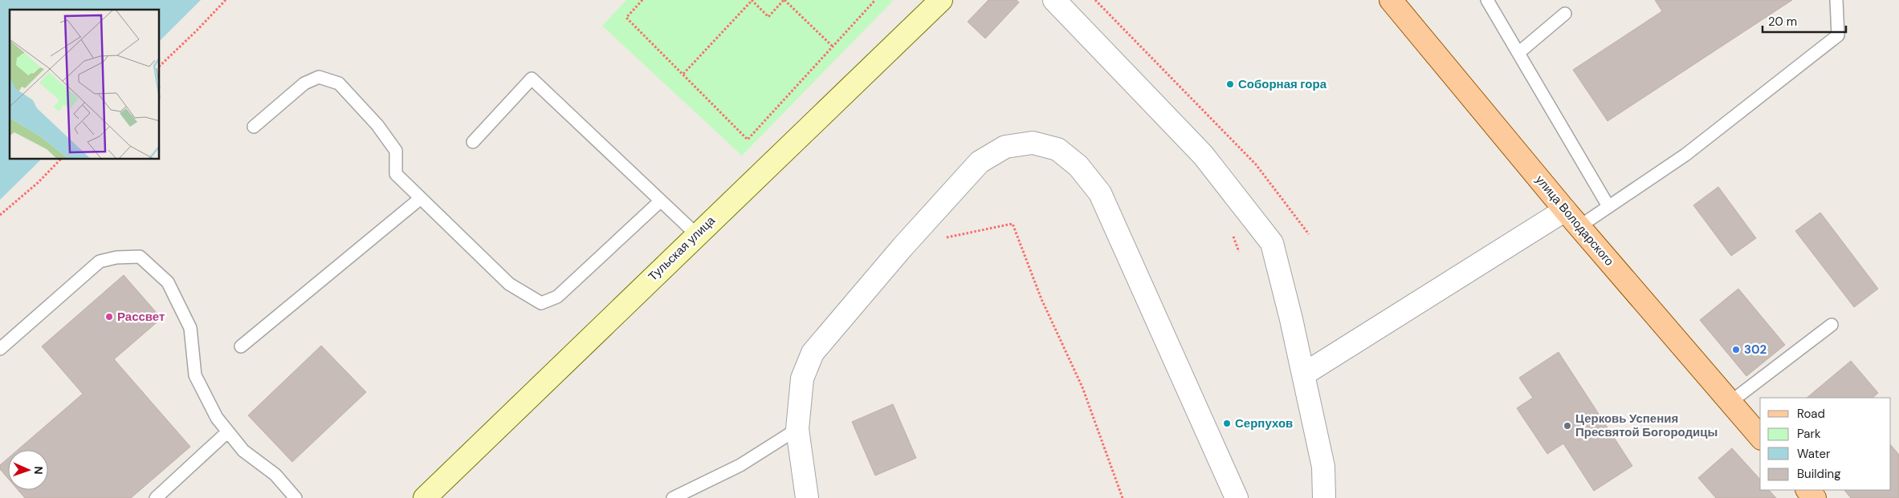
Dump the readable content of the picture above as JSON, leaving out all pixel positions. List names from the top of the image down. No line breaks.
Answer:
{"streets":{"main road":["улица Володарского"],"street":["Тульская улица"]},"places":["Соборная гора","Рассвет","302","Серпухов","Церковь Успения Пресвятой Богородицы"],"legend":["Road","Park","Water","Building"],"scale_bar":"20 m","north":"right"}
